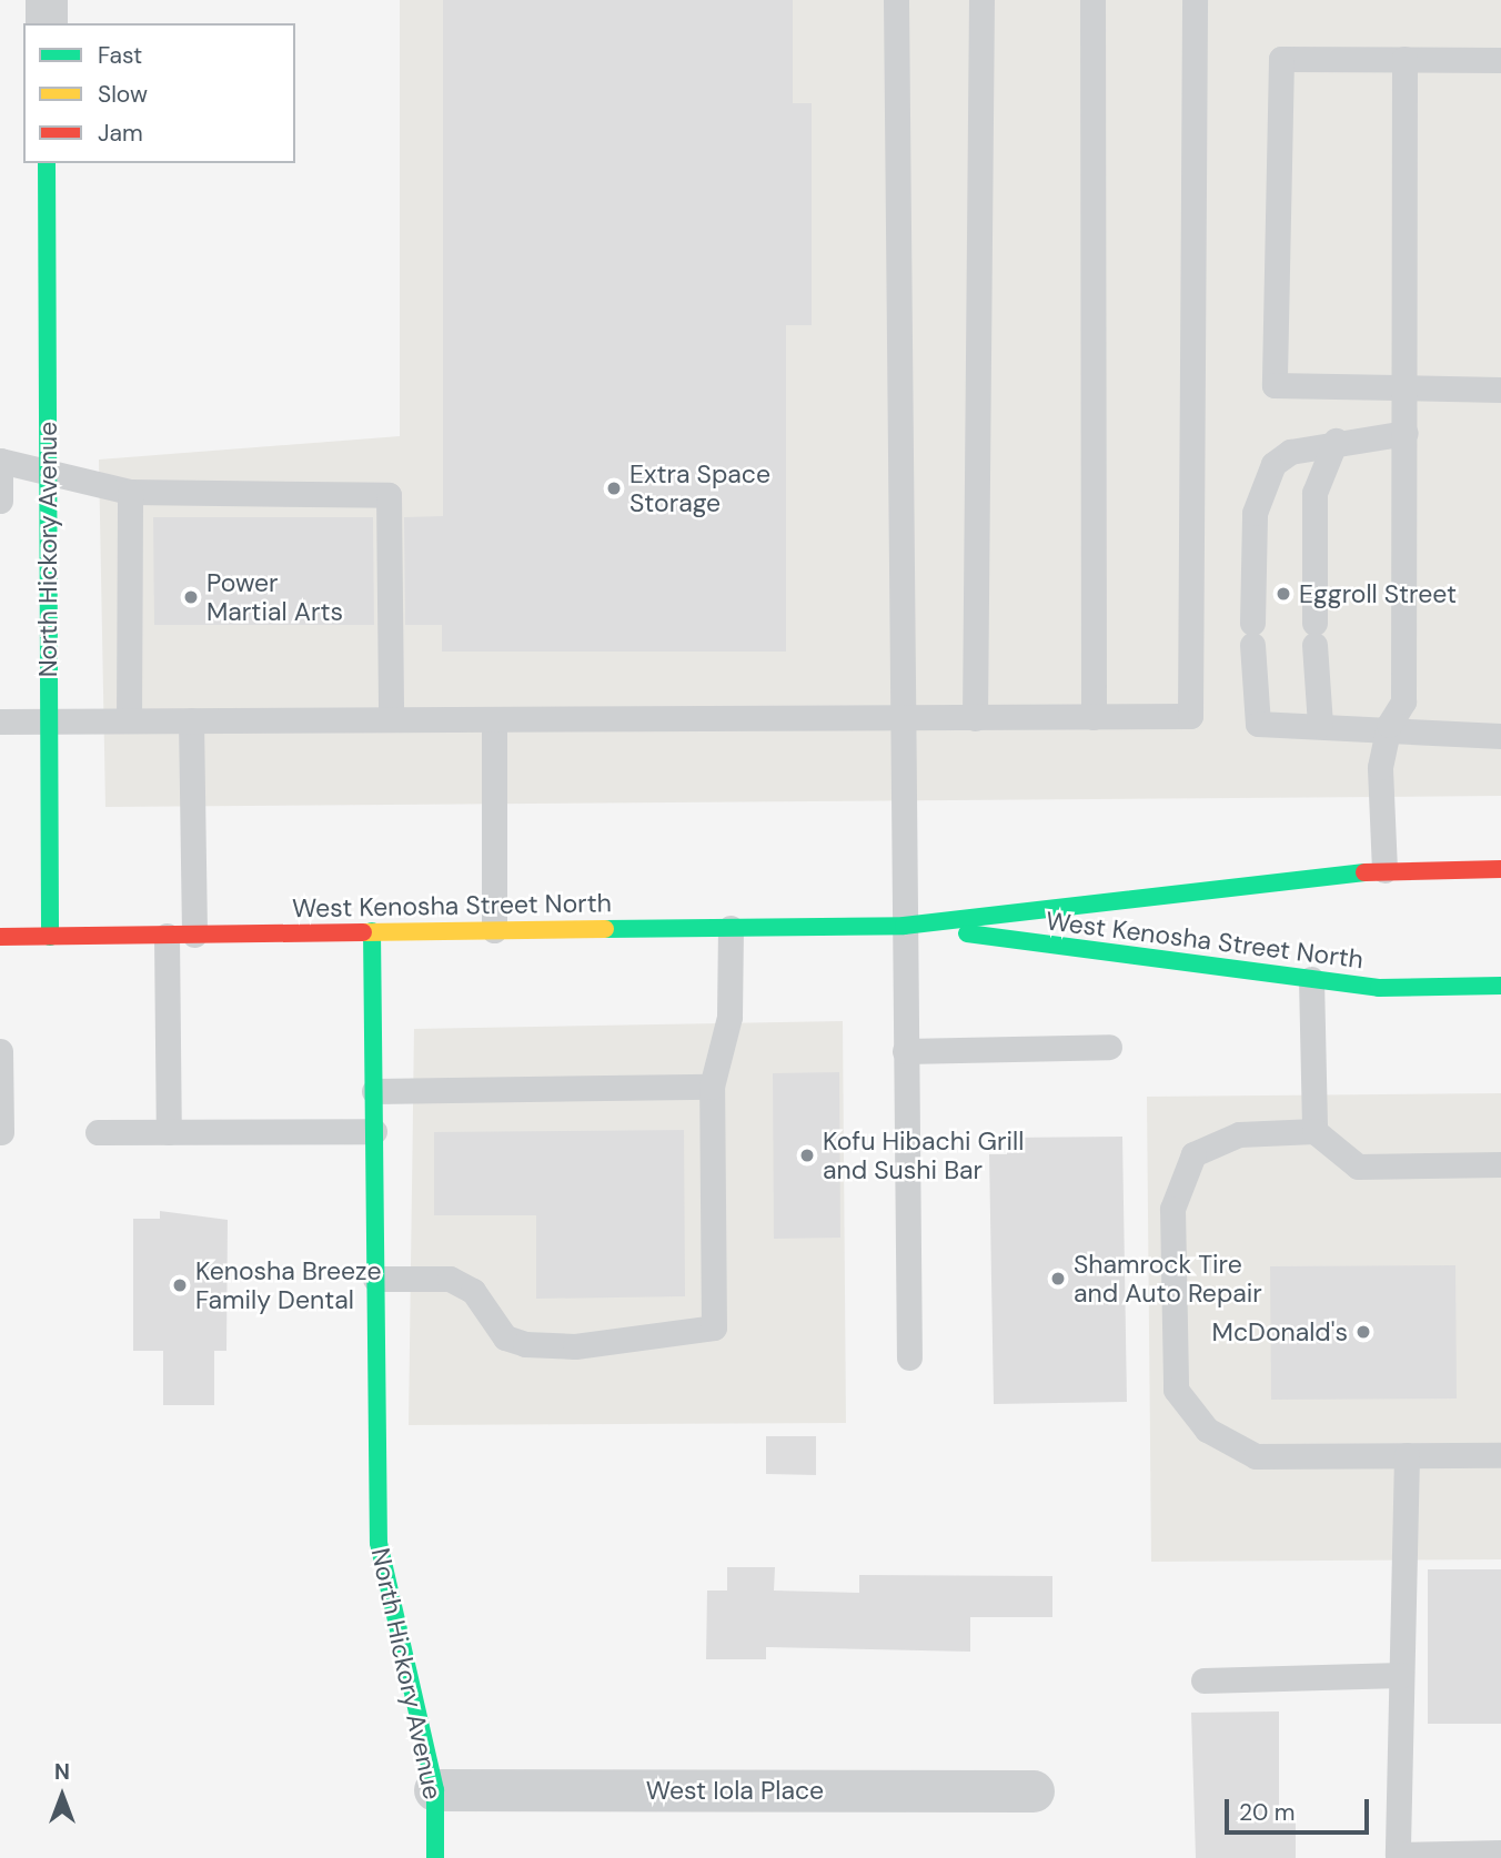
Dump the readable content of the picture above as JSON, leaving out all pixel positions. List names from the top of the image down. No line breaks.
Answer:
{"streets":{"main road":["North Hickory Avenue","West Kenosha Street North"],"street":["West Iola Place"]},"crossings":[["North Hickory Avenue","West Kenosha Street North"],["North Hickory Avenue","West Iola Place"]],"places":["Extra Space Storage","Eggroll Street","Power Martial Arts","Kofu Hibachi Grill and Sushi Bar","Shamrock Tire and Auto Repair","Kenosha Breeze Family Dental","McDonald's"],"legend":["Fast","Slow","Jam"],"scale_bar":"20 m","north":"top"}
